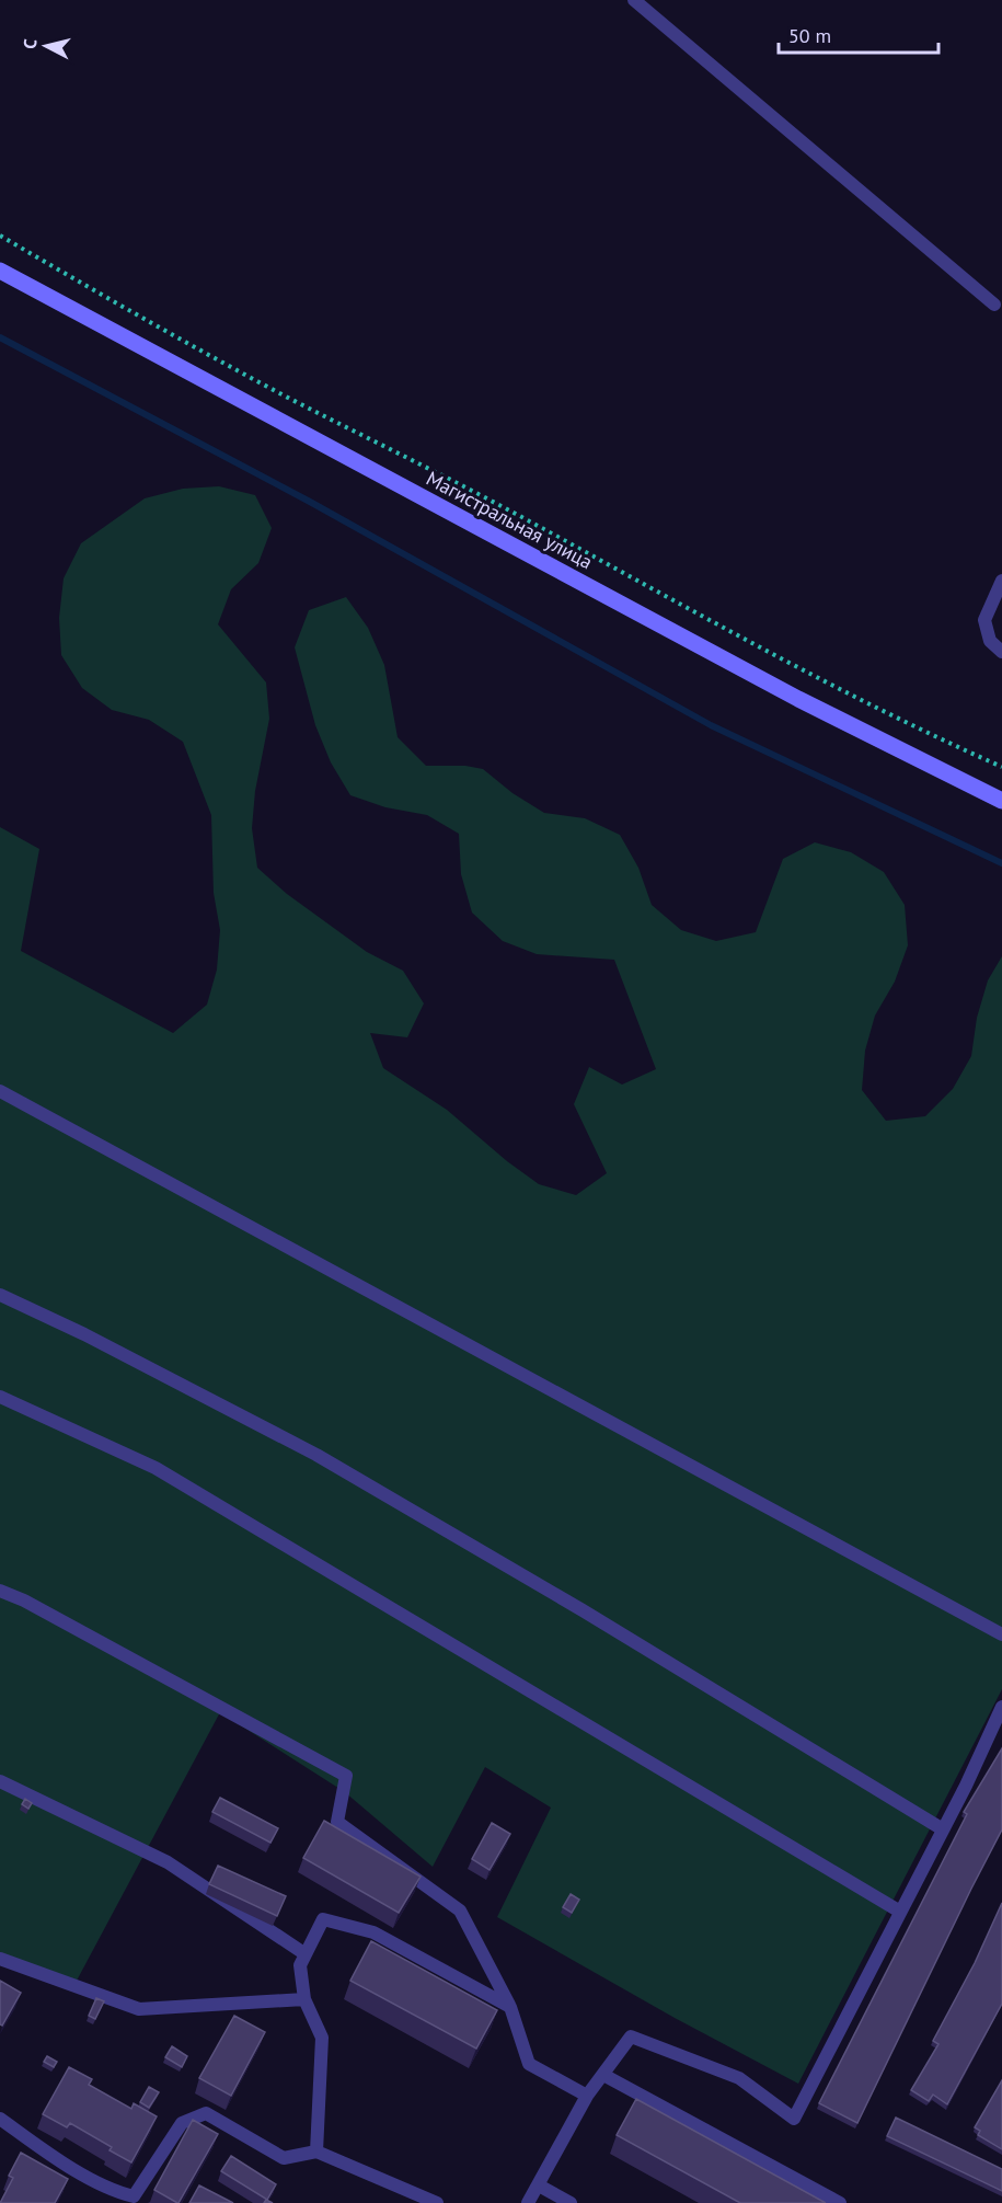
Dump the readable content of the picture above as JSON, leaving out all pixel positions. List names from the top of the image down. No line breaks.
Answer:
{"streets":{"main road":["Магистральная улица"]},"scale_bar":"50 m","north":"left"}
